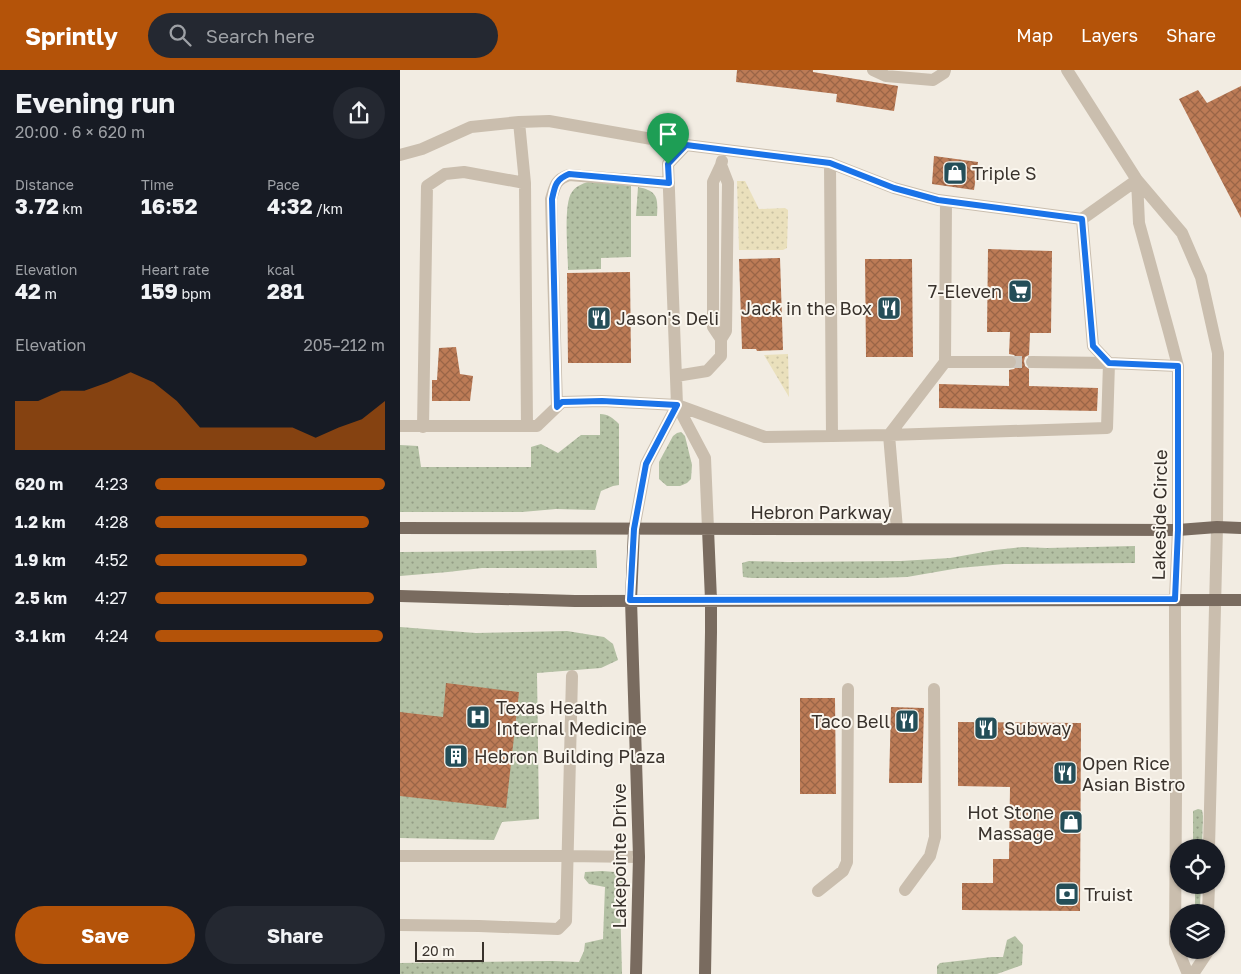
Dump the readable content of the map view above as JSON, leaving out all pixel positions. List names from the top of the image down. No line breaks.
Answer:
{"streets":{"main road":["Hebron Parkway","Lakepointe Drive"],"street":["Lakeside Circle"]},"crossings":[["Hebron Parkway","Lakeside Circle"],["Hebron Parkway","Lakepointe Drive"]],"places":{"shop":["Triple S","Hot Stone Massage"],"supermarket":["7-Eleven"],"restaurant":["Jack in the Box","Jason's Deli","Taco Bell","Subway","Open Rice Asian Bistro"],"hospital":["Texas Health Internal Medicine"],"building":["Hebron Building Plaza"],"bank":["Truist"]},"scale_bar":"20 m","page":{"header":"Sprintly","search":"Search here","nav":["Map","Layers","Share"],"heading":["Evening run","20:00 · 6 × 620 m"],"stats":[["Distance","3.72 km"],["Time","16:52"],["Pace","4:32 /km"],["Elevation","42 m"],["Heart rate","159 bpm"],["kcal","281"]],"chart":["Elevation","205–212 m"],"list":[{"name":"620 m","note":"4:23"},{"name":"1.2 km","note":"4:28"},{"name":"1.9 km","note":"4:52"},{"name":"2.5 km","note":"4:27"},{"name":"3.1 km","note":"4:24"}],"buttons":["Save","Share"],"scale":"20 m"}}
